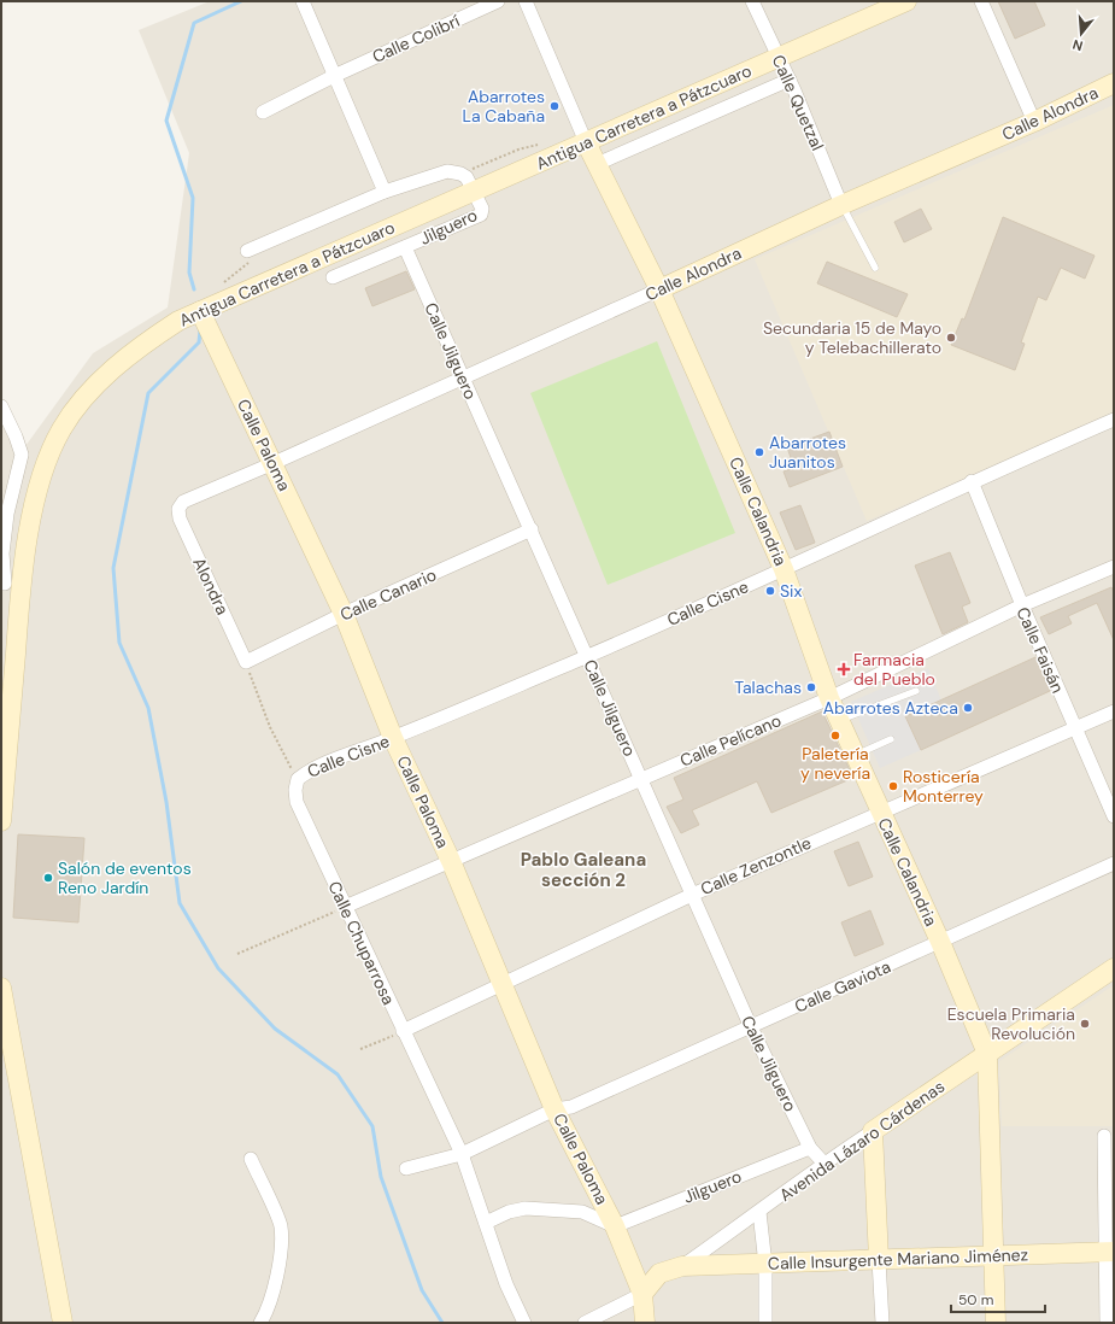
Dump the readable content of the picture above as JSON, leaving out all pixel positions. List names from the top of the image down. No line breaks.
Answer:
{"streets":{"street":["Calle Colibrí","Calle Quetzal","Calle Alondra","Antigua Carretera a Pátzcuaro","Jilguero","Calle Jilguero","Calle Paloma","Calle Calandria","Alondra","Calle Canario","Calle Cisne","Calle Faisán","Calle Pelícano","Calle Zenzontle","Calle Chuparrosa","Calle Gaviota","Avenida Lázaro Cárdenas","Calle Insurgente Mariano Jiménez"]},"crossings":[["Calle Quetzal","Calle Alondra"],["Calle Quetzal","Antigua Carretera a Pátzcuaro"],["Calle Alondra","Calle Jilguero"],["Calle Alondra","Calle Paloma"],["Calle Alondra","Calle Calandria"],["Calle Alondra","Alondra"],["Antigua Carretera a Pátzcuaro","Jilguero"],["Antigua Carretera a Pátzcuaro","Calle Paloma"],["Antigua Carretera a Pátzcuaro","Calle Calandria"],["Jilguero","Calle Jilguero"],["Jilguero","Calle Paloma"],["Calle Jilguero","Calle Canario"],["Calle Jilguero","Calle Cisne"],["Calle Jilguero","Calle Pelícano"],["Calle Jilguero","Calle Zenzontle"],["Calle Jilguero","Calle Gaviota"],["Calle Jilguero","Avenida Lázaro Cárdenas"],["Calle Paloma","Calle Canario"],["Calle Paloma","Calle Cisne"],["Calle Paloma","Calle Pelícano"],["Calle Paloma","Calle Zenzontle"],["Calle Paloma","Calle Gaviota"],["Calle Paloma","Avenida Lázaro Cárdenas"],["Calle Calandria","Calle Cisne"],["Calle Calandria","Calle Pelícano"],["Calle Calandria","Calle Zenzontle"],["Calle Calandria","Calle Gaviota"],["Calle Calandria","Avenida Lázaro Cárdenas"],["Alondra","Calle Canario"],["Calle Cisne","Calle Faisán"],["Calle Cisne","Calle Chuparrosa"],["Calle Faisán","Calle Pelícano"],["Calle Faisán","Calle Zenzontle"],["Calle Pelícano","Calle Chuparrosa"],["Calle Zenzontle","Calle Chuparrosa"],["Calle Chuparrosa","Calle Gaviota"],["Avenida Lázaro Cárdenas","Calle Insurgente Mariano Jiménez"]],"districts":["Pablo Galeana sección 2"],"places":{"other":["Abarrotes La Cabaña","Secundaria 15 de Mayo y Telebachillerato","Abarrotes Juanitos","Six","Talachas","Abarrotes Azteca","Paletería y nevería","Rosticería Monterrey","Salón de eventos Reno Jardín","Escuela Primaria Revolución"],"health":["Farmacia del Pueblo"]},"scale_bar":"50 m","north":"bottom"}
